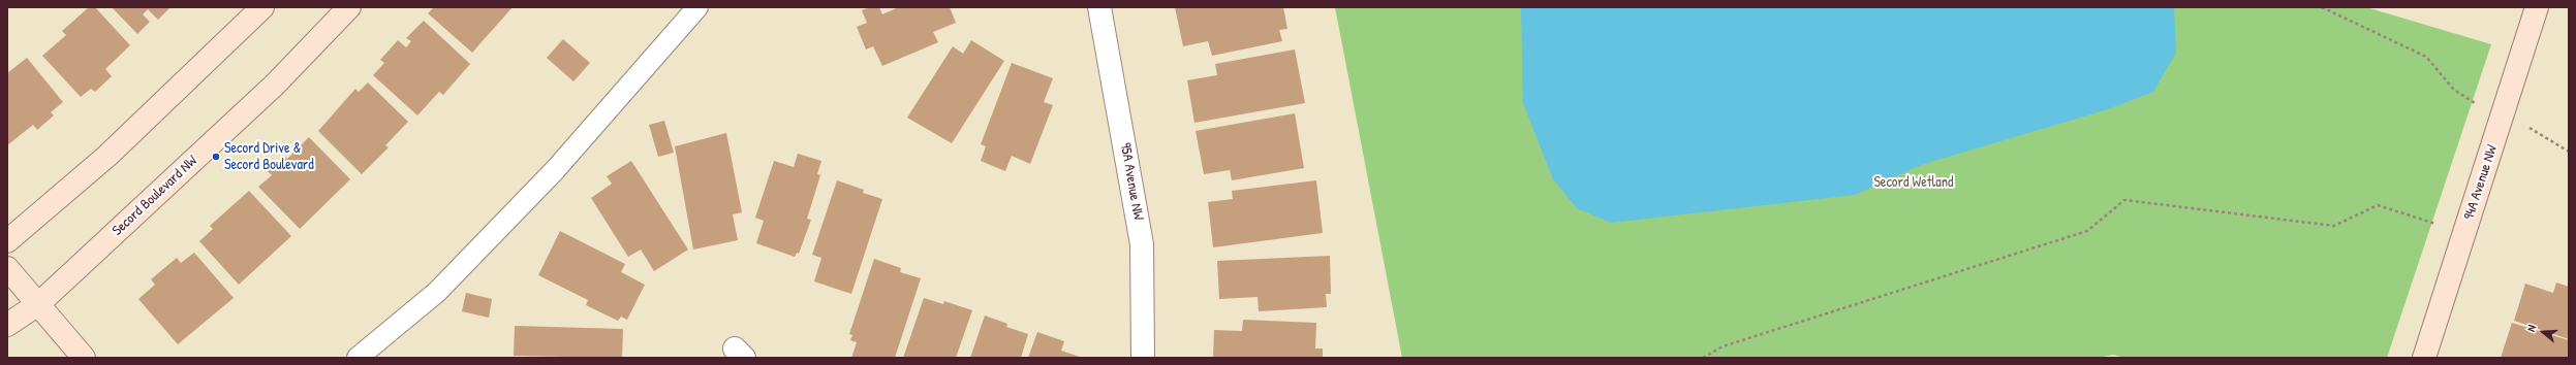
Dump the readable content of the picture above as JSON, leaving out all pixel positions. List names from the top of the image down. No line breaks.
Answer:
{"streets":{"street":["95A Avenue NW","94A Avenue NW","Secord Boulevard NW"]},"parks":["Secord Wetland"],"places":["Secord Drive & Secord Boulevard"],"north":"left"}
